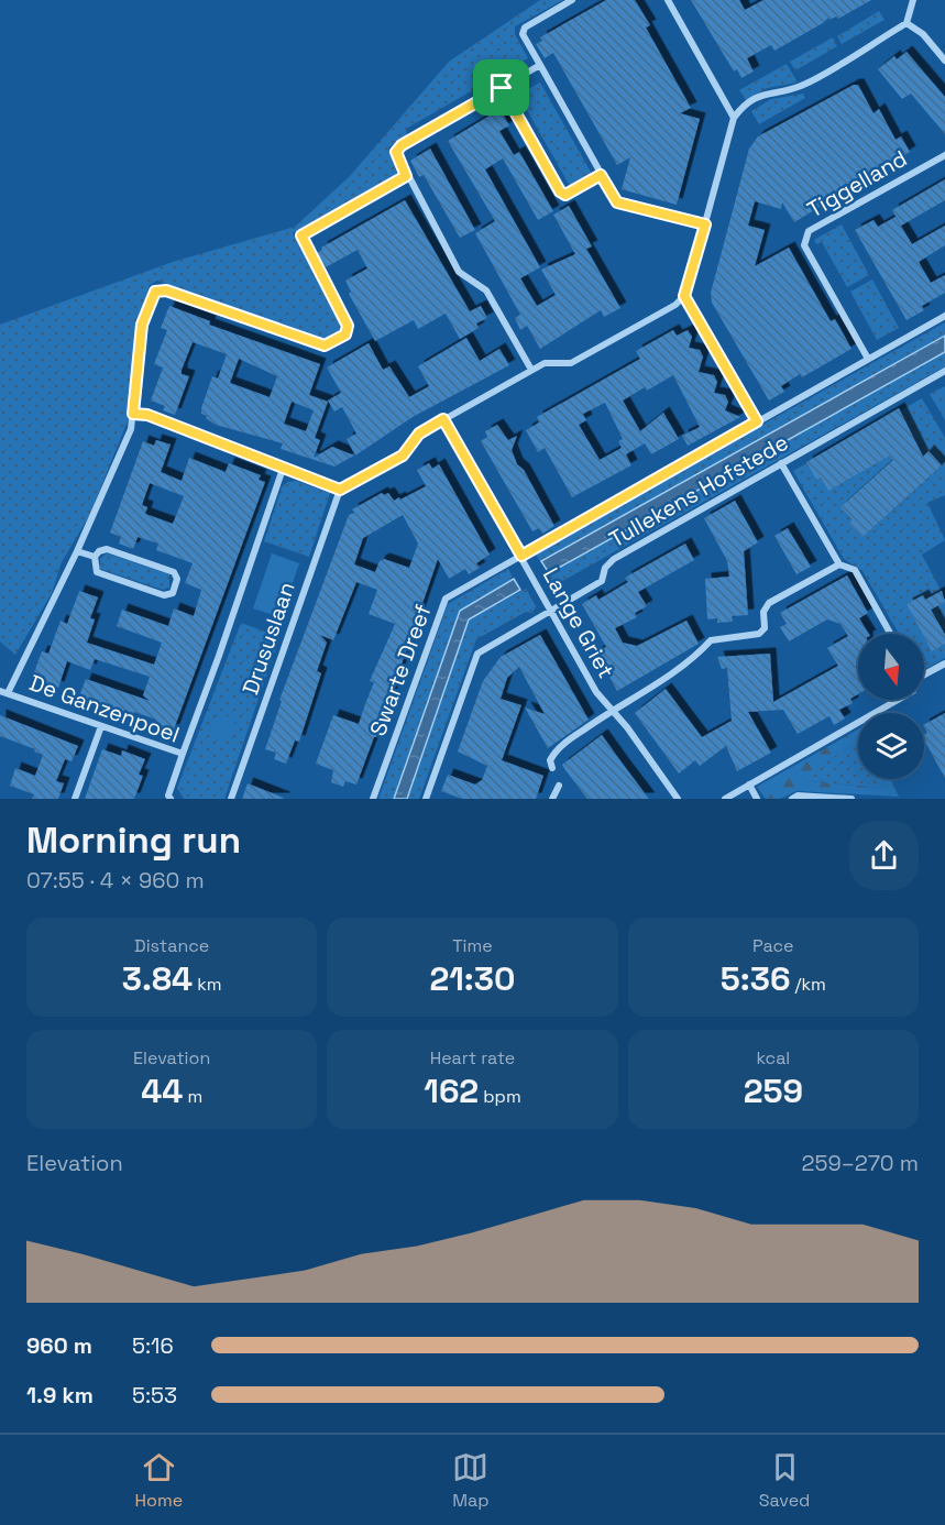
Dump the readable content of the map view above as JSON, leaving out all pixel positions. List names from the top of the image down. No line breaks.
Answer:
{"streets":{"street":["Tiggelland","Tullekens Hofstede","Lange Griet","Drususlaan","Swarte Dreef","De Ganzenpoel"]},"crossings":[["Tiggelland","Swarte Dreef"],["Tullekens Hofstede","Lange Griet"],["Lange Griet","Swarte Dreef"],["Drususlaan","De Ganzenpoel"]],"north":"bottom","page":{"heading":["Morning run","07:55 · 4 × 960 m"],"stats":[["Distance","3.84 km"],["Time","21:30"],["Pace","5:36 /km"],["Elevation","44 m"],["Heart rate","162 bpm"],["kcal","259"]],"chart":["Elevation","259–270 m"],"list":[{"name":"960 m","note":"5:16"},{"name":"1.9 km","note":"5:53"}],"tabs":["Home","Map","Saved"]}}
